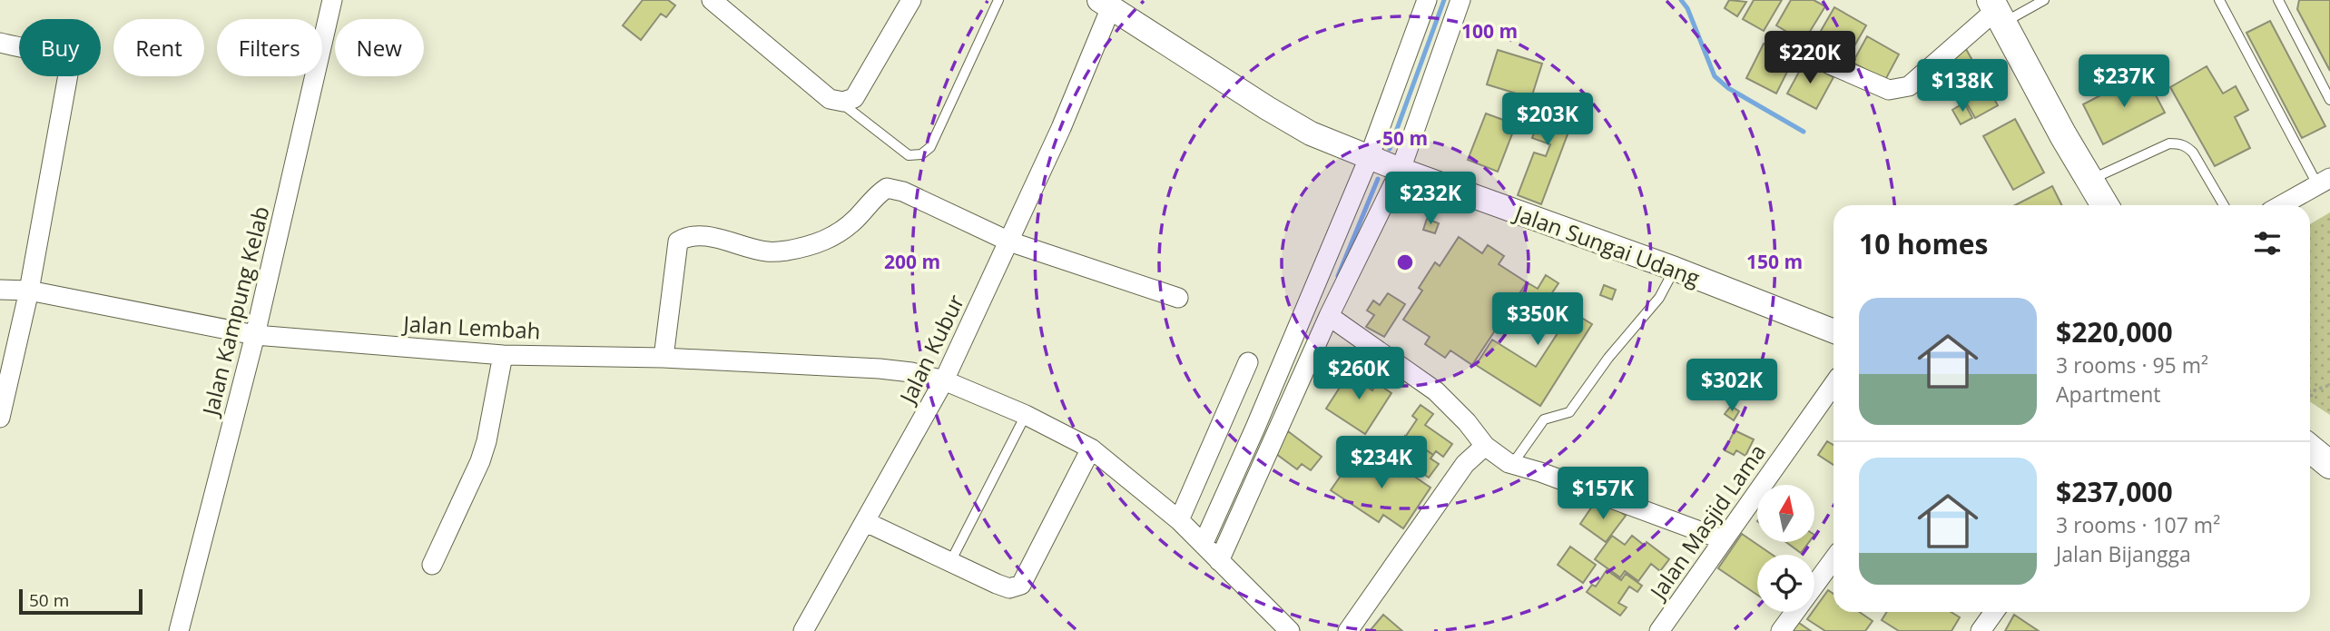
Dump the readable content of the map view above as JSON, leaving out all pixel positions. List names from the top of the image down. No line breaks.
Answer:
{"streets":{"street":["Jalan Sungai Udang","Jalan Kampung Kelab","Jalan Lembah","Jalan Kubur","Jalan Masjid Lama"]},"crossings":[["Jalan Sungai Udang","Jalan Kubur"],["Jalan Kampung Kelab","Jalan Lembah"],["Jalan Lembah","Jalan Kubur"]],"scale_bar":"50 m","north":"top","page":{"chip":["Buy","Rent","Filters","New"],"price":["$220K","$237K","$138K","$203K","$232K","$350K","$260K","$302K","$234K","$157K"],"heading":"10 homes","list":[{"name":"$220,000","note":"3 rooms · 95 m² · Apartment"},{"name":"$237,000","note":"3 rooms · 107 m² · Jalan Bijangga"}],"scale":"50 m"},"rings":["100 m","50 m","150 m","200 m"]}
